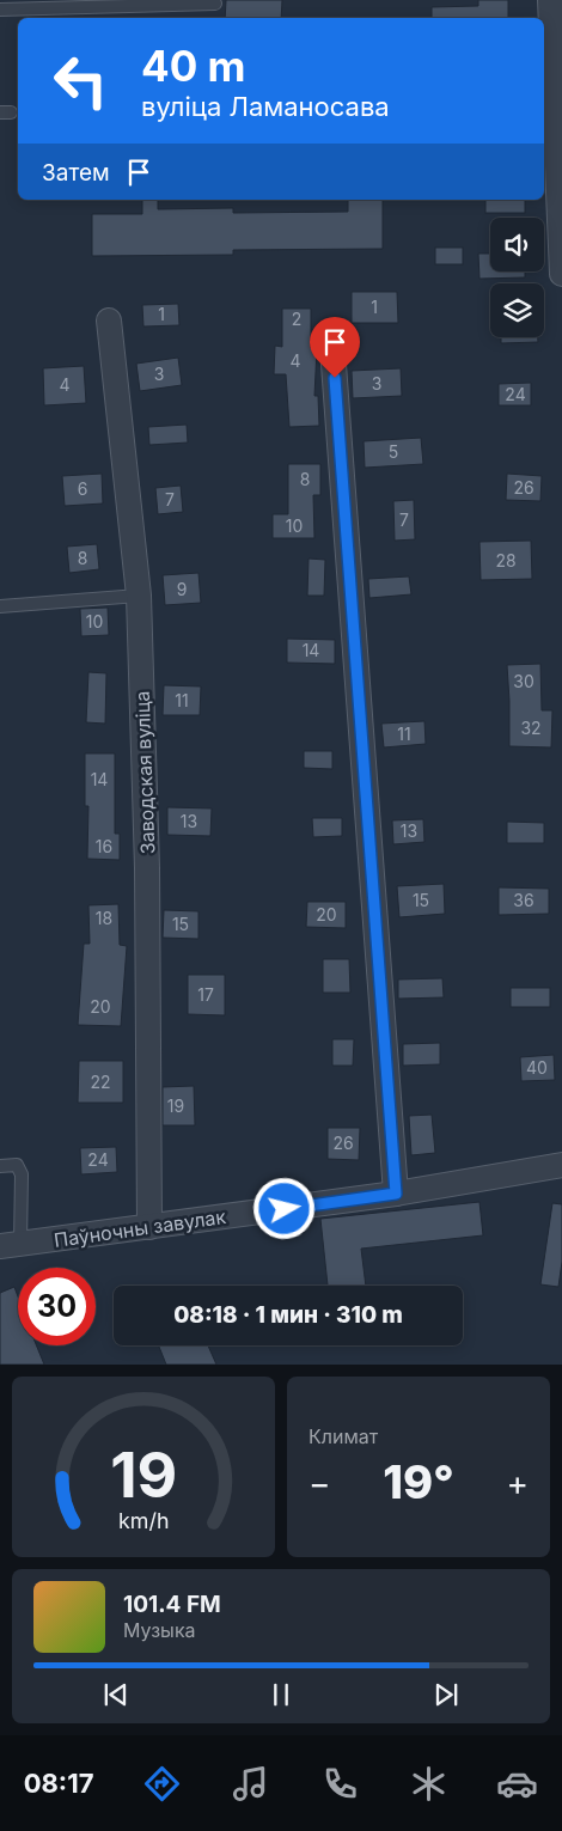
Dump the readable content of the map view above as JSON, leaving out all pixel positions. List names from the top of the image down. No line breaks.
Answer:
{"streets":{"street":["Заводская вуліца","Паўночны завулак"]},"crossings":[["Заводская вуліца","Паўночны завулак"]],"house_numbers":["1","1","2","4","3","3","4","24","5","8","26","6","7","7","10","8","28","9","10","14","30","11","32","11","14","13","13","16","15","36","20","18","15","17","20","40","22","19","26","24"],"page":{"turn":["40 m","вуліца Ламаносава"],"then":"Затем","limit":"30","trip":"08:18 · 1 мин · 310 m","tile":"Климат","heat":["−","19°","+"],"song":["101.4 FM","Музыка"],"tabs":"08:17","gauge":["19","km/h"]}}
